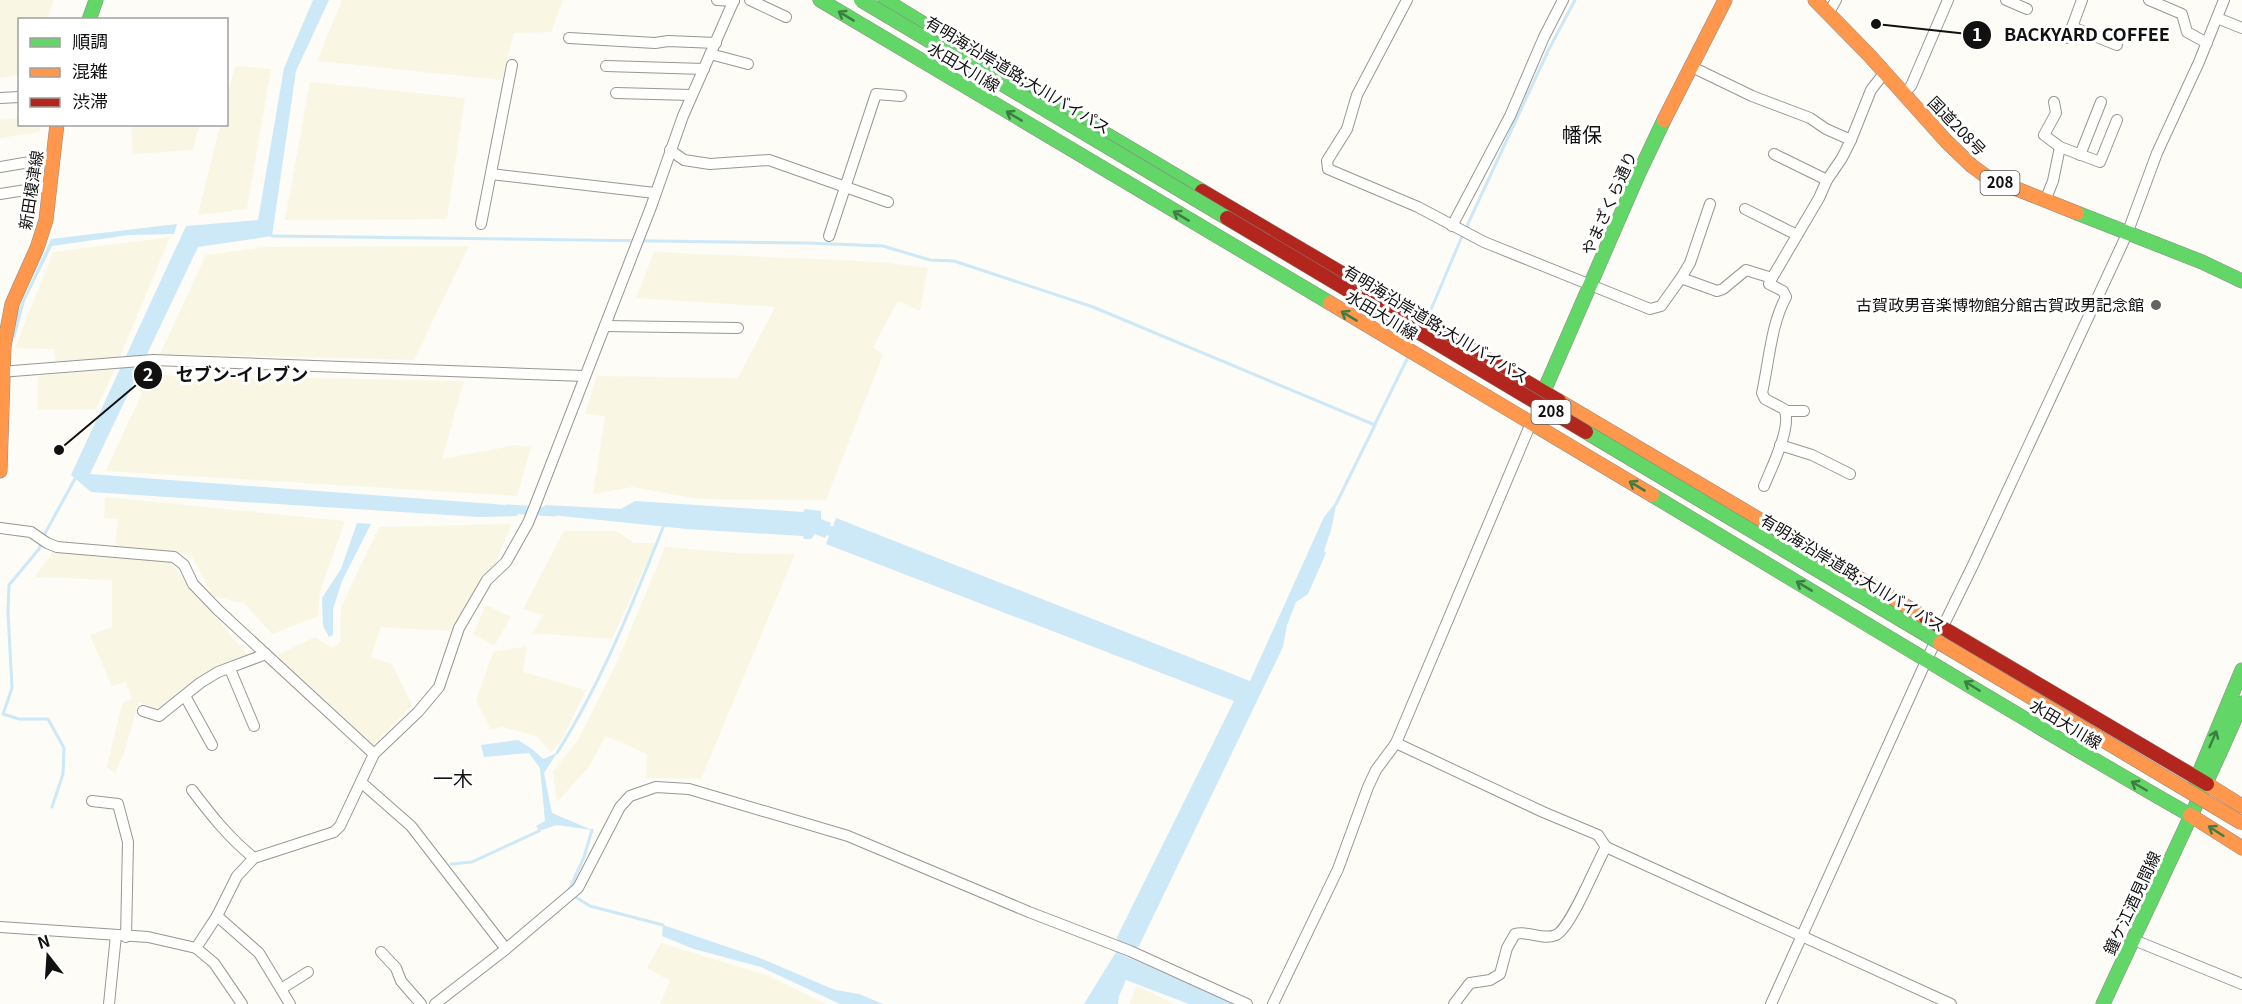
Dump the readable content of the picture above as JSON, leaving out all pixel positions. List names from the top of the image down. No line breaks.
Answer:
{"streets":{"main road":["水田大川線","有明海沿岸道路;大川バイパス","国道208号","208","新田榎津線","やまざくら通り","鐘ケ江酒見間線"]},"crossings":[["水田大川線","やまざくら通り"],["水田大川線","鐘ケ江酒見間線"]],"districts":["幡保","一木"],"places":["BACKYARD COFFEE","古賀政男音楽博物館分館古賀政男記念館","セブン-イレブン"],"legend":["順調","混雑","渋滞"],"north":"top"}
